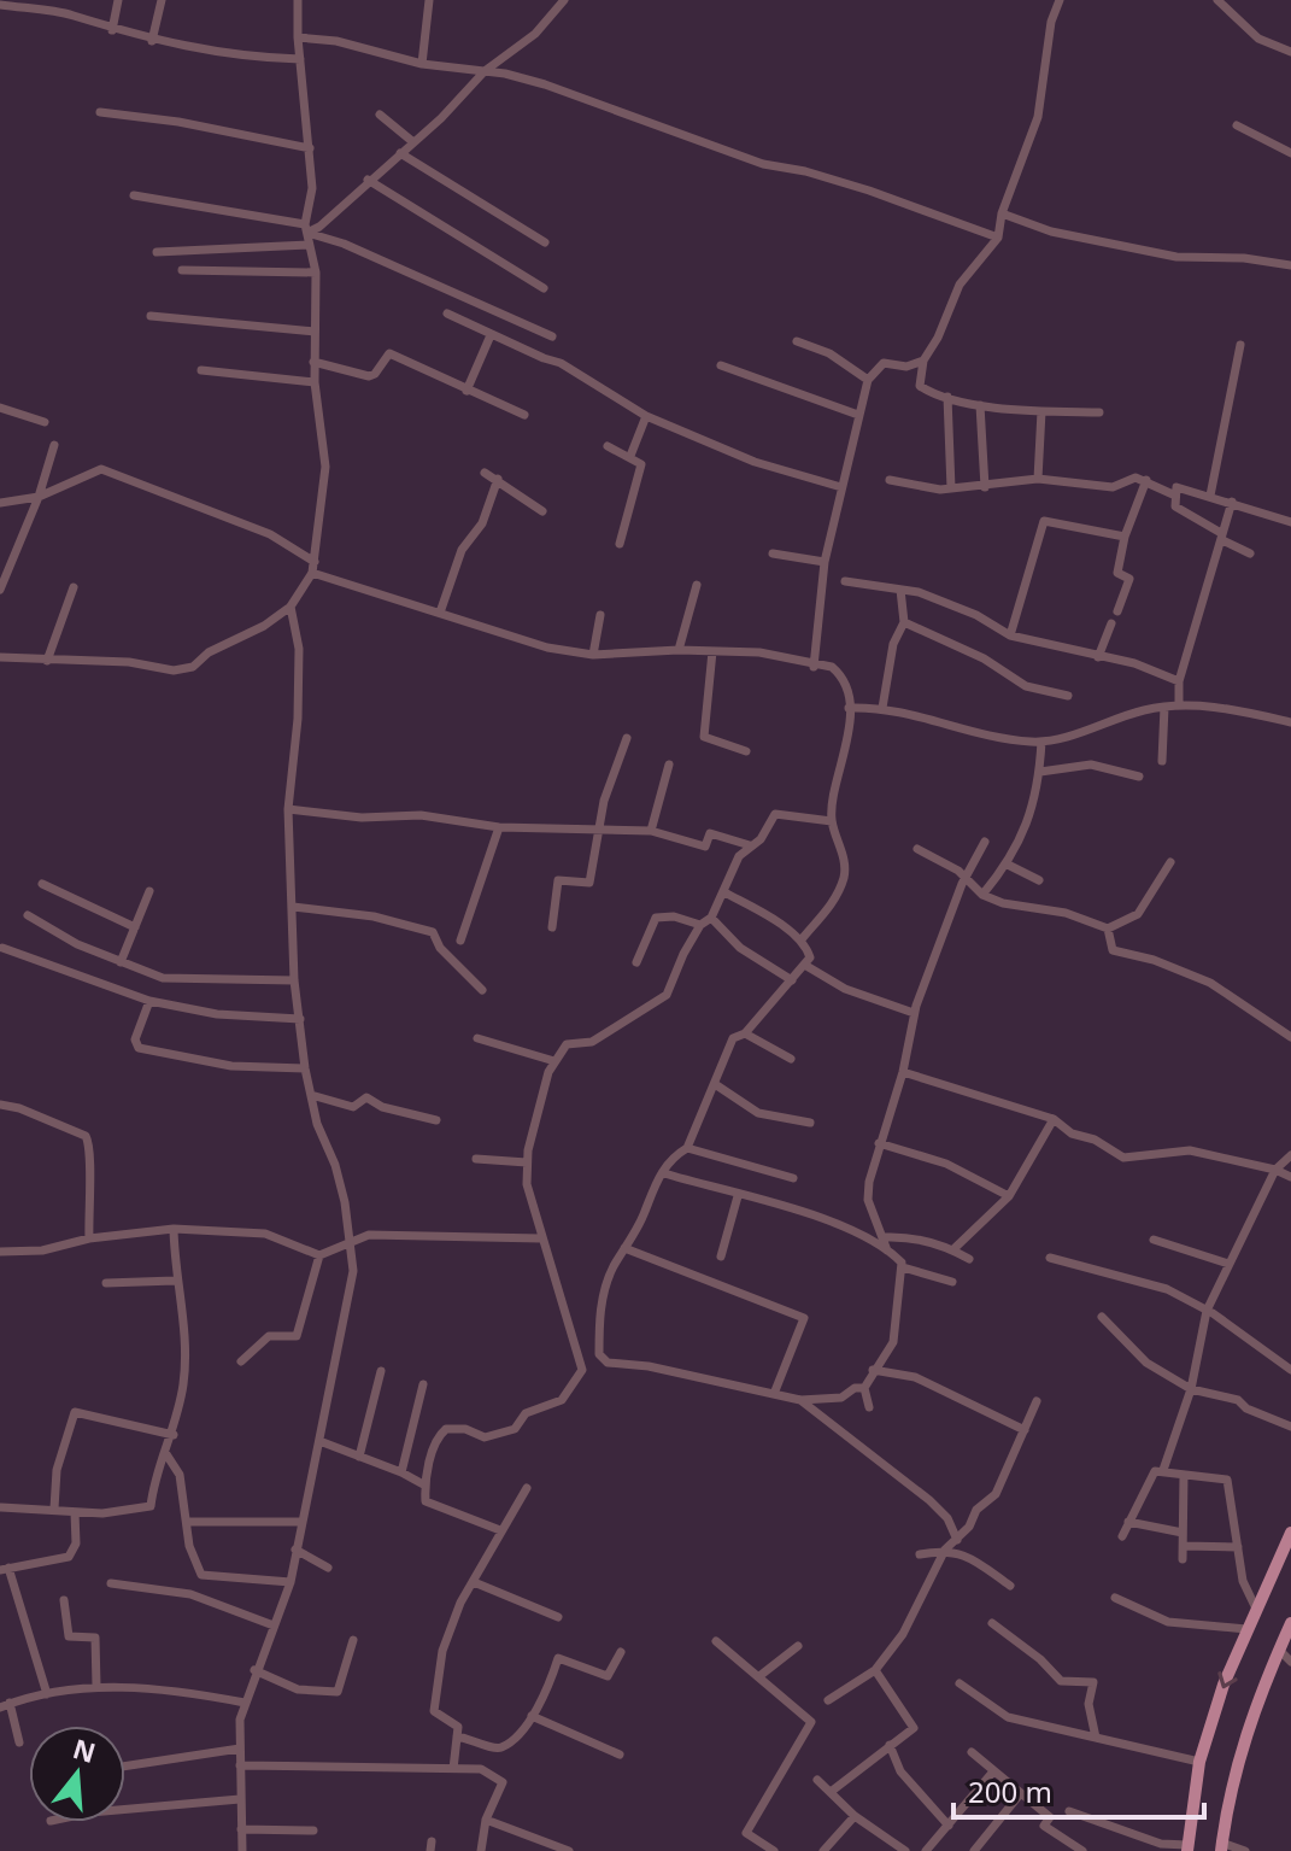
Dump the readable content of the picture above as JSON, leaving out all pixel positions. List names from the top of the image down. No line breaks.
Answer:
{"scale_bar":"200 m","north":"top"}
